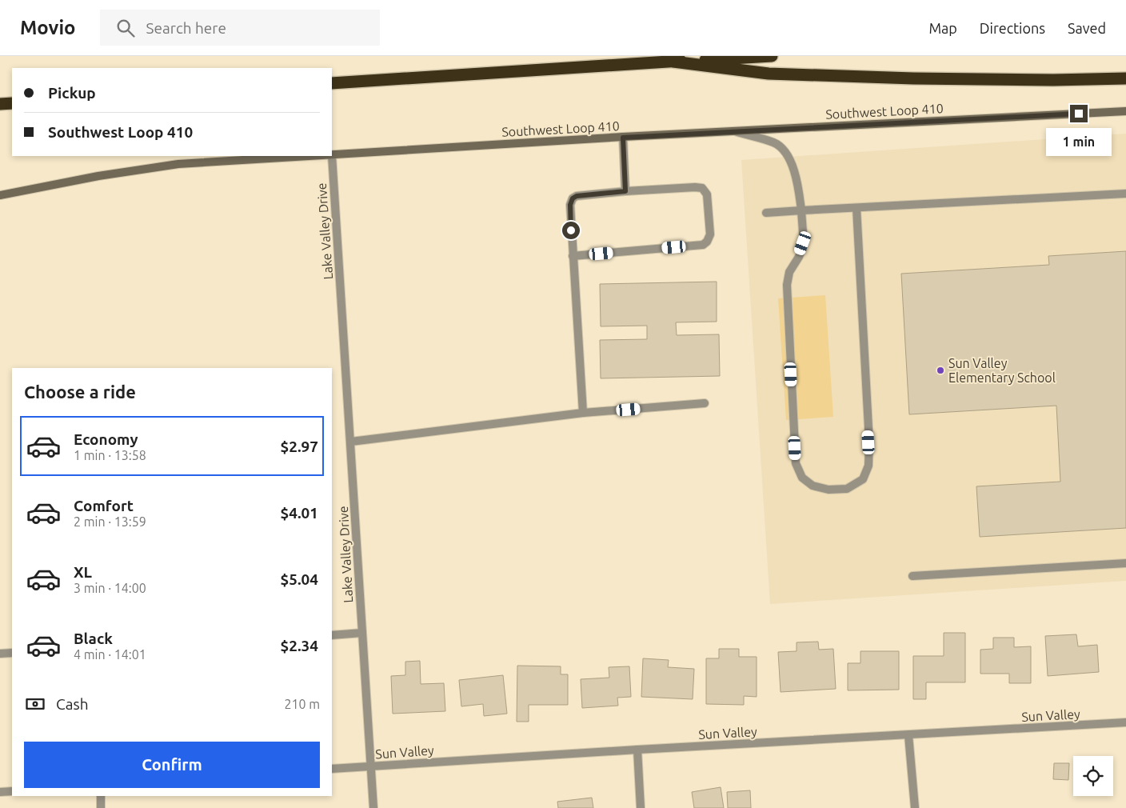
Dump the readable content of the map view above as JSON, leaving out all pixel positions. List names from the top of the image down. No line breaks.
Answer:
{"streets":{"main road":["Southwest Loop 410"],"street":["Lake Valley Drive","Sun Valley"]},"crossings":[["Southwest Loop 410","Lake Valley Drive"],["Lake Valley Drive","Sun Valley"]],"places":["Sun Valley Elementary School"],"page":{"header":"Movio","search":"Search here","nav":["Map","Directions","Saved"],"banner":["Pickup","Southwest Loop 410"],"bubble":"1 min","heading":"Choose a ride","list":[{"name":"Economy","note":"1 min · 13:58","value":"$2.97"},{"name":"Comfort","note":"2 min · 13:59","value":"$4.01"},{"name":"XL","note":"3 min · 14:00","value":"$5.04"},{"name":"Black","note":"4 min · 14:01","value":"$2.34"}],"pay":["Cash","210 m"],"buttons":"Confirm"}}
